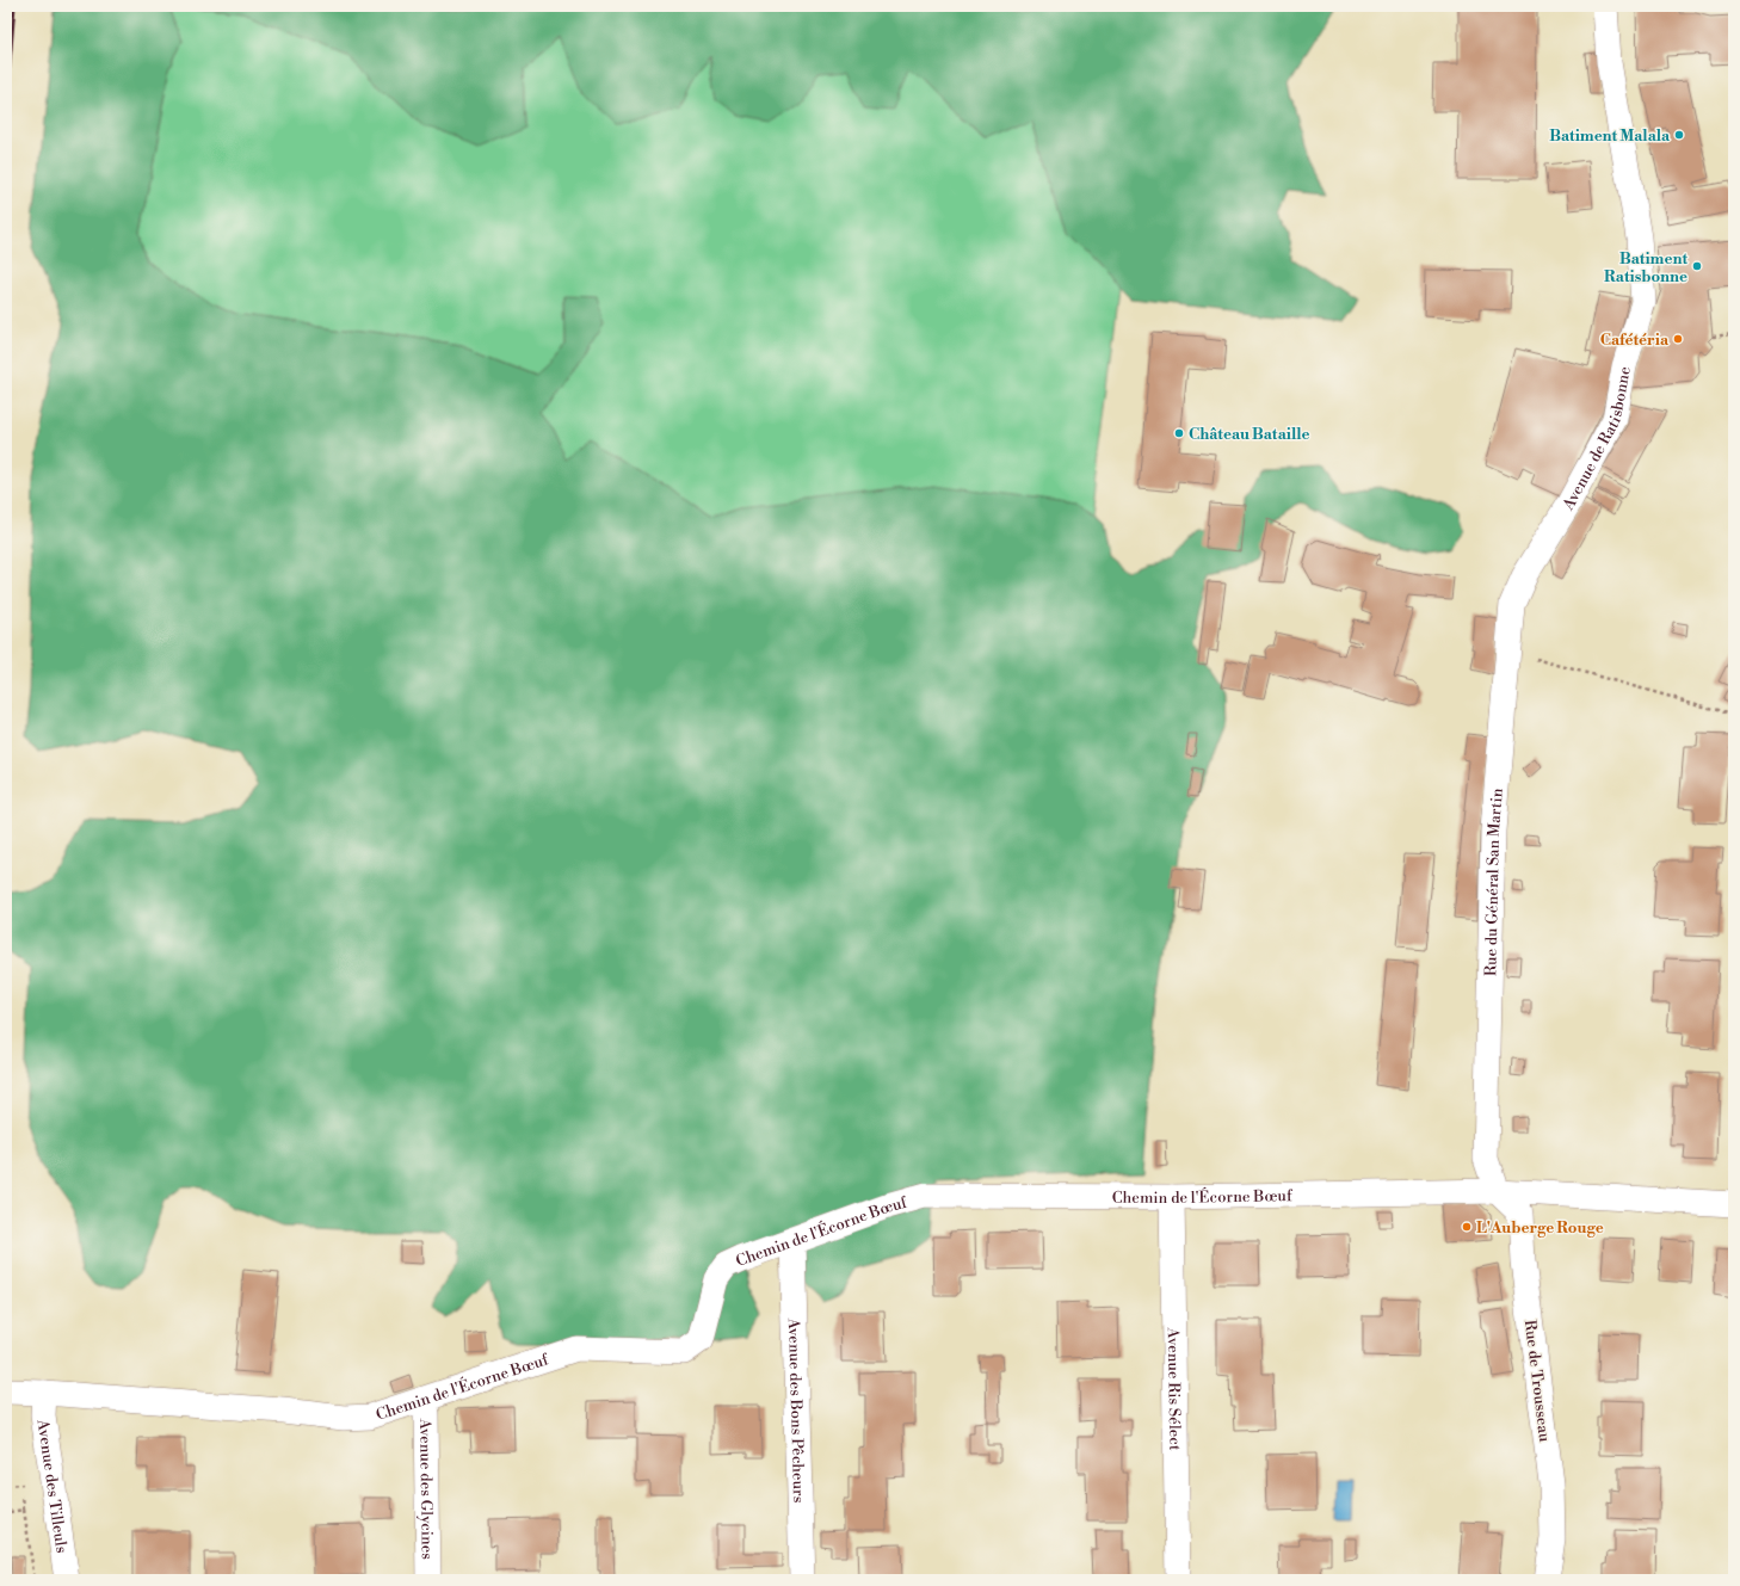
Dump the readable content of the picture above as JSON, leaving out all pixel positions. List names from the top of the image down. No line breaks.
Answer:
{"streets":{"street":["Avenue de Ratisbonne","Rue du Général San Martin","Chemin de l'Écorne Bœuf","Rue de Trousseau","Avenue Ris Sélect","Avenue des Bons Pêcheurs","Avenue des Tilleuls","Avenue des Glycines"]},"crossings":[["Avenue de Ratisbonne","Rue du Général San Martin"],["Rue du Général San Martin","Chemin de l'Écorne Bœuf"],["Rue du Général San Martin","Rue de Trousseau"],["Chemin de l'Écorne Bœuf","Rue de Trousseau"],["Chemin de l'Écorne Bœuf","Avenue Ris Sélect"],["Chemin de l'Écorne Bœuf","Avenue des Bons Pêcheurs"],["Chemin de l'Écorne Bœuf","Avenue des Tilleuls"],["Chemin de l'Écorne Bœuf","Avenue des Glycines"]],"places":["Batiment Malala","Batiment Ratisbonne","Cafétéria","Château Bataille","L'Auberge Rouge"]}
